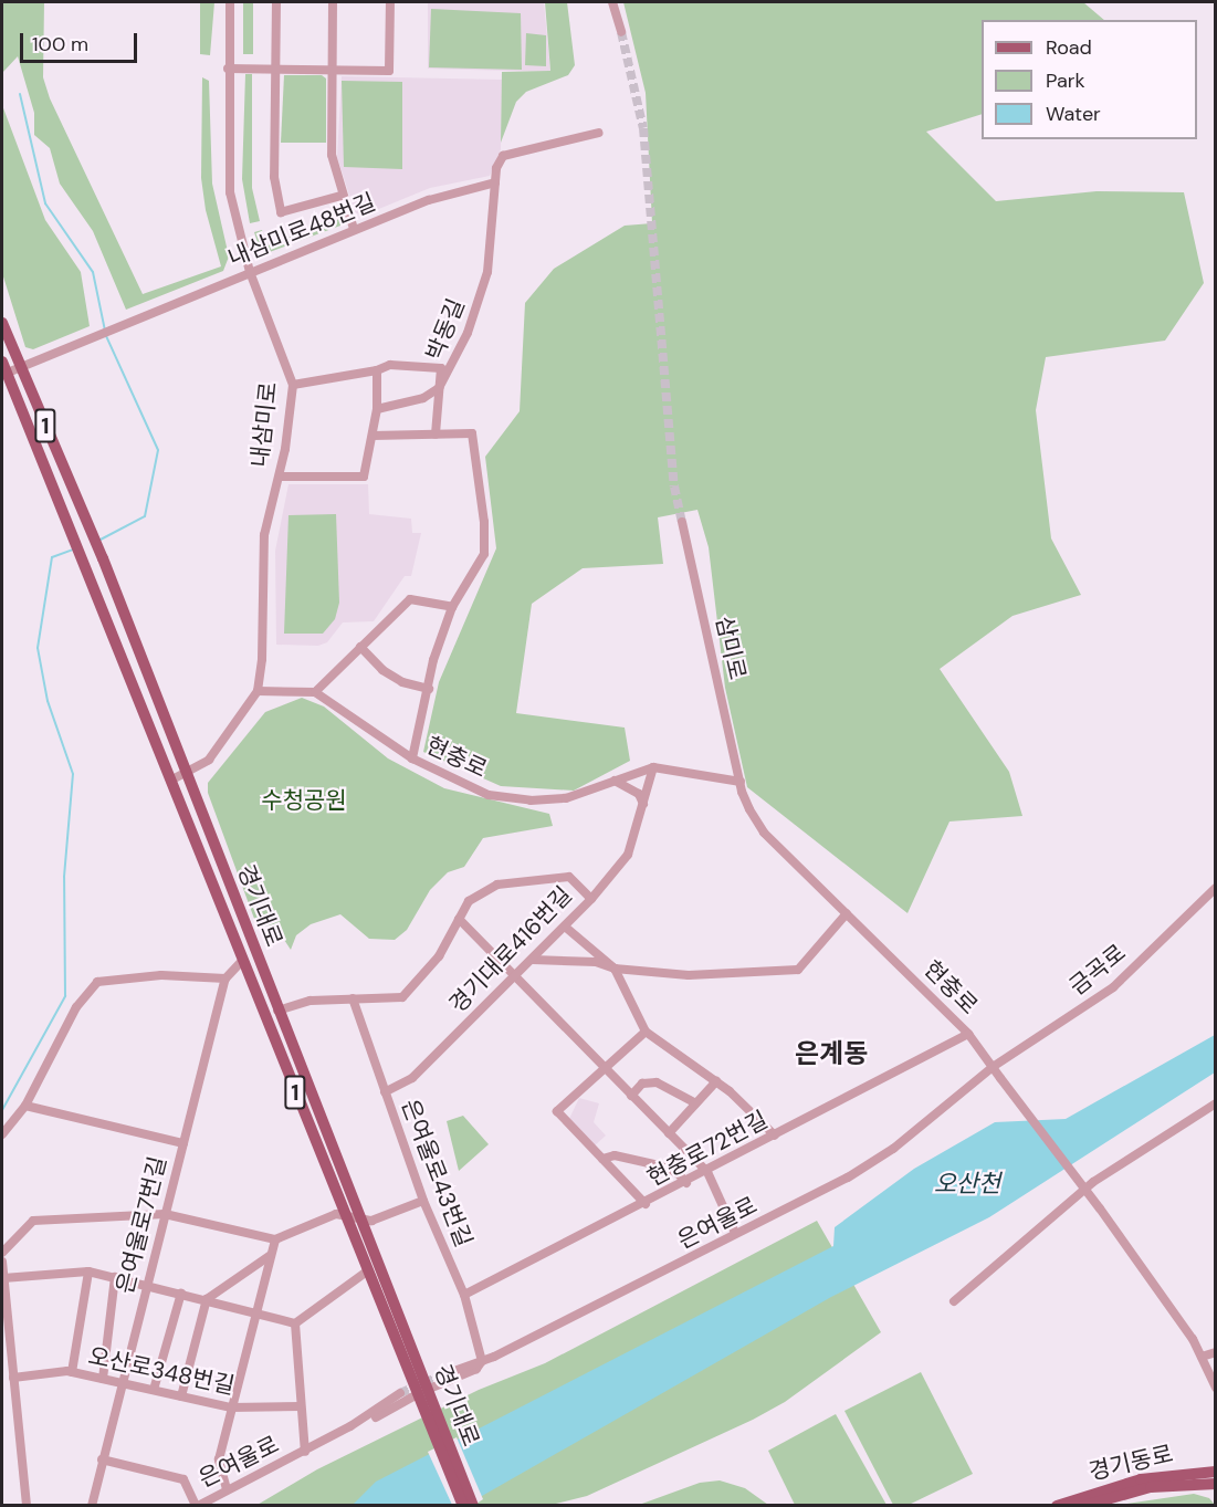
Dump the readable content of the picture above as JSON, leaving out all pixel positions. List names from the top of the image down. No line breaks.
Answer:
{"streets":{"main road":["1","경기대로","경기동로"],"street":["내삼미로48번길","박동길","내삼미로","삼미로","현충로","경기대로416번길","금곡로","현충로72번길","은여울로43번길","은여울로","은여울로7번길","오산로348번길"]},"crossings":[["내삼미로48번길","박동길"],["내삼미로48번길","내삼미로"],["내삼미로48번길","경기대로"],["내삼미로","경기대로"],["삼미로","현충로"],["현충로","금곡로"],["현충로","현충로72번길"],["현충로","은여울로"],["경기대로","경기대로416번길"],["경기대로","은여울로7번길"],["경기대로416번길","은여울로43번길"],["금곡로","은여울로"],["현충로72번길","은여울로43번길"],["은여울로43번길","은여울로"],["은여울로7번길","오산로348번길"]],"districts":["은계동"],"water":["오산천"],"parks":["수청공원"],"legend":["Road","Park","Water"],"scale_bar":"100 m"}
